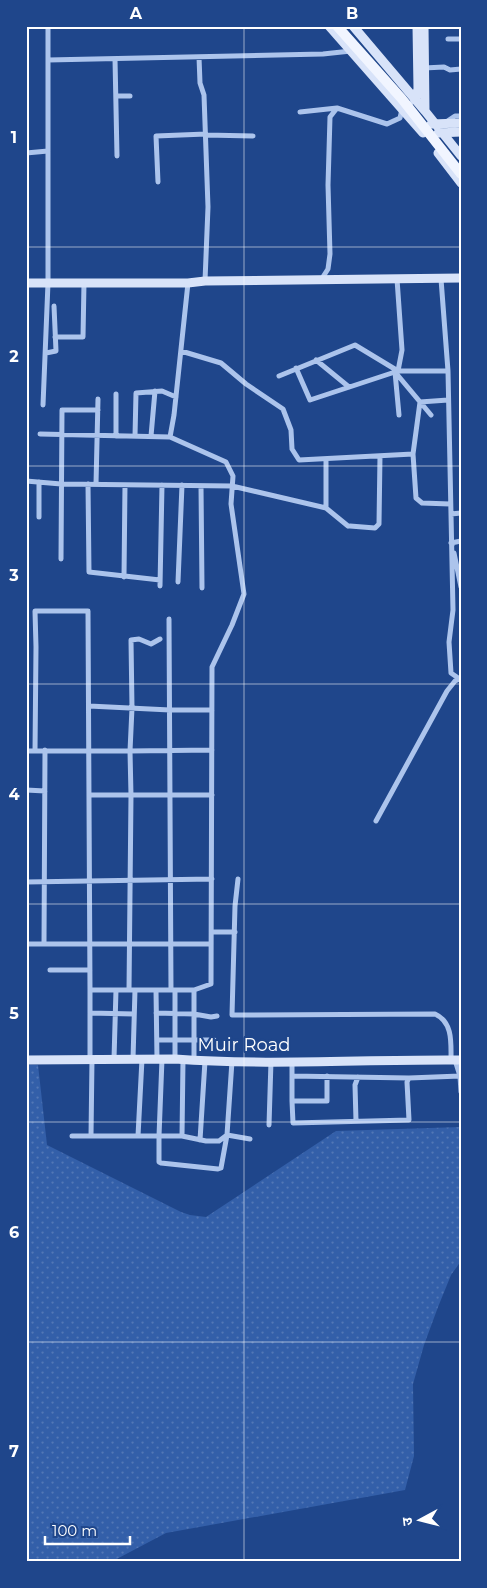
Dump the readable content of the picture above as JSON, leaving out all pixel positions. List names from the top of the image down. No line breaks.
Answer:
{"streets":{"main road":["Muir Road"]},"scale_bar":"100 m","north":"left","grid":{"columns":["A","B"],"rows":["1","2","3","4","5","6","7"]}}
